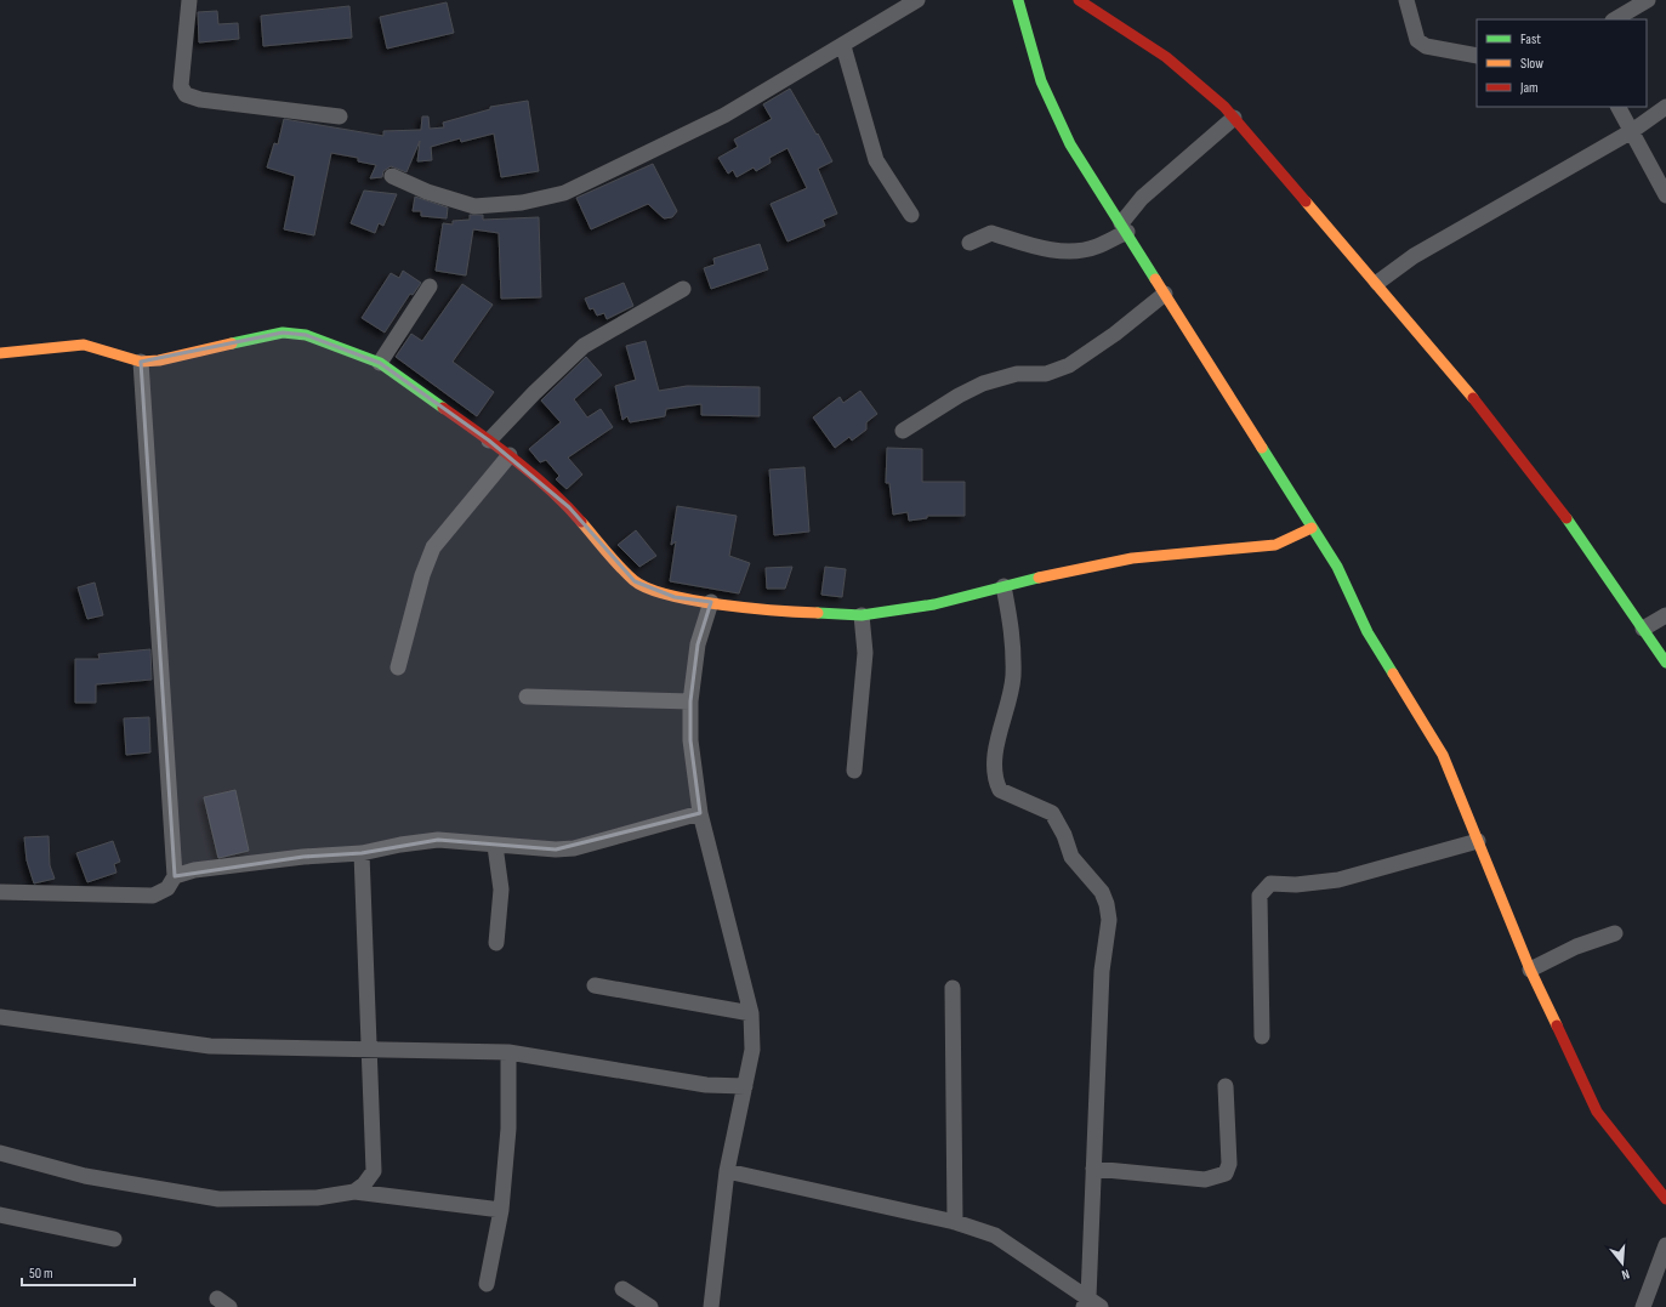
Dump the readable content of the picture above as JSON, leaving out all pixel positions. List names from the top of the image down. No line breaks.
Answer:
{"legend":["Fast","Slow","Jam"],"scale_bar":"50 m","north":"bottom"}
